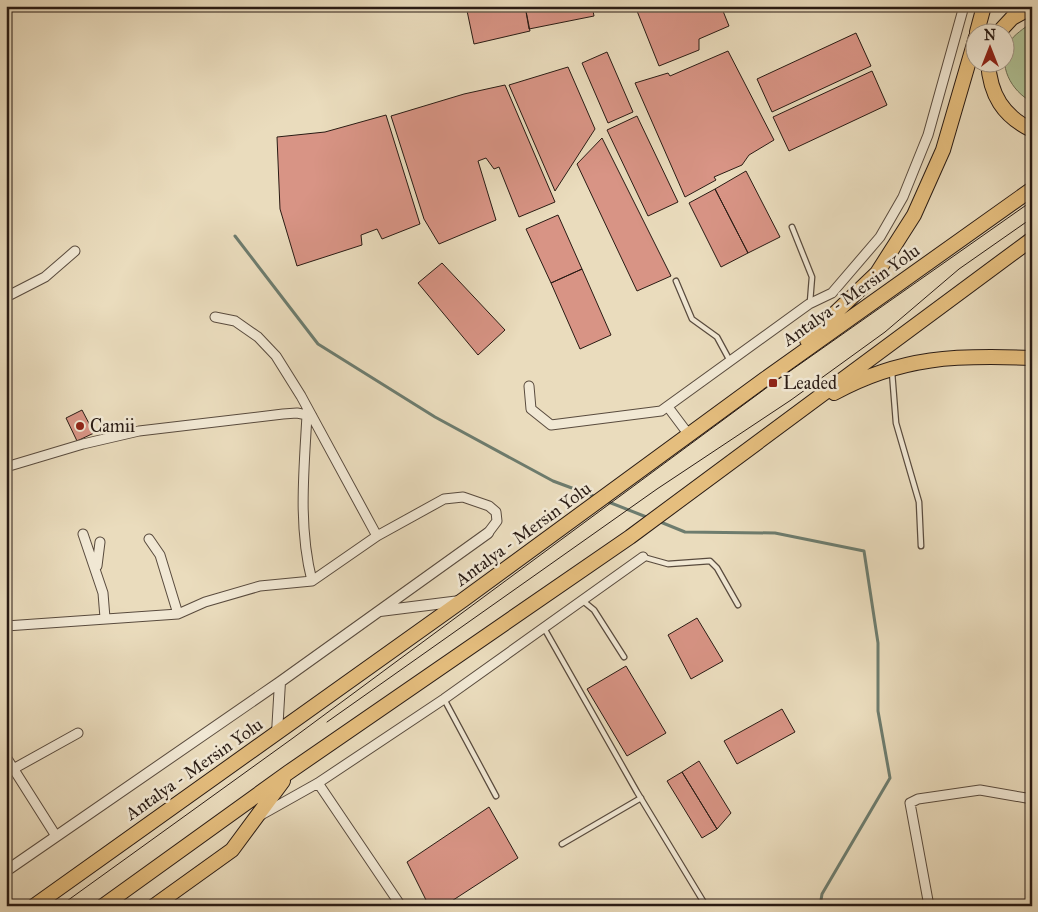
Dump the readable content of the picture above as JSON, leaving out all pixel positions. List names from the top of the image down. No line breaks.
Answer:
{"streets":{"highway":["Antalya - Mersin Yolu"]},"places":{"transit":["Leaded"],"other":["Camii"]},"north":"top"}
